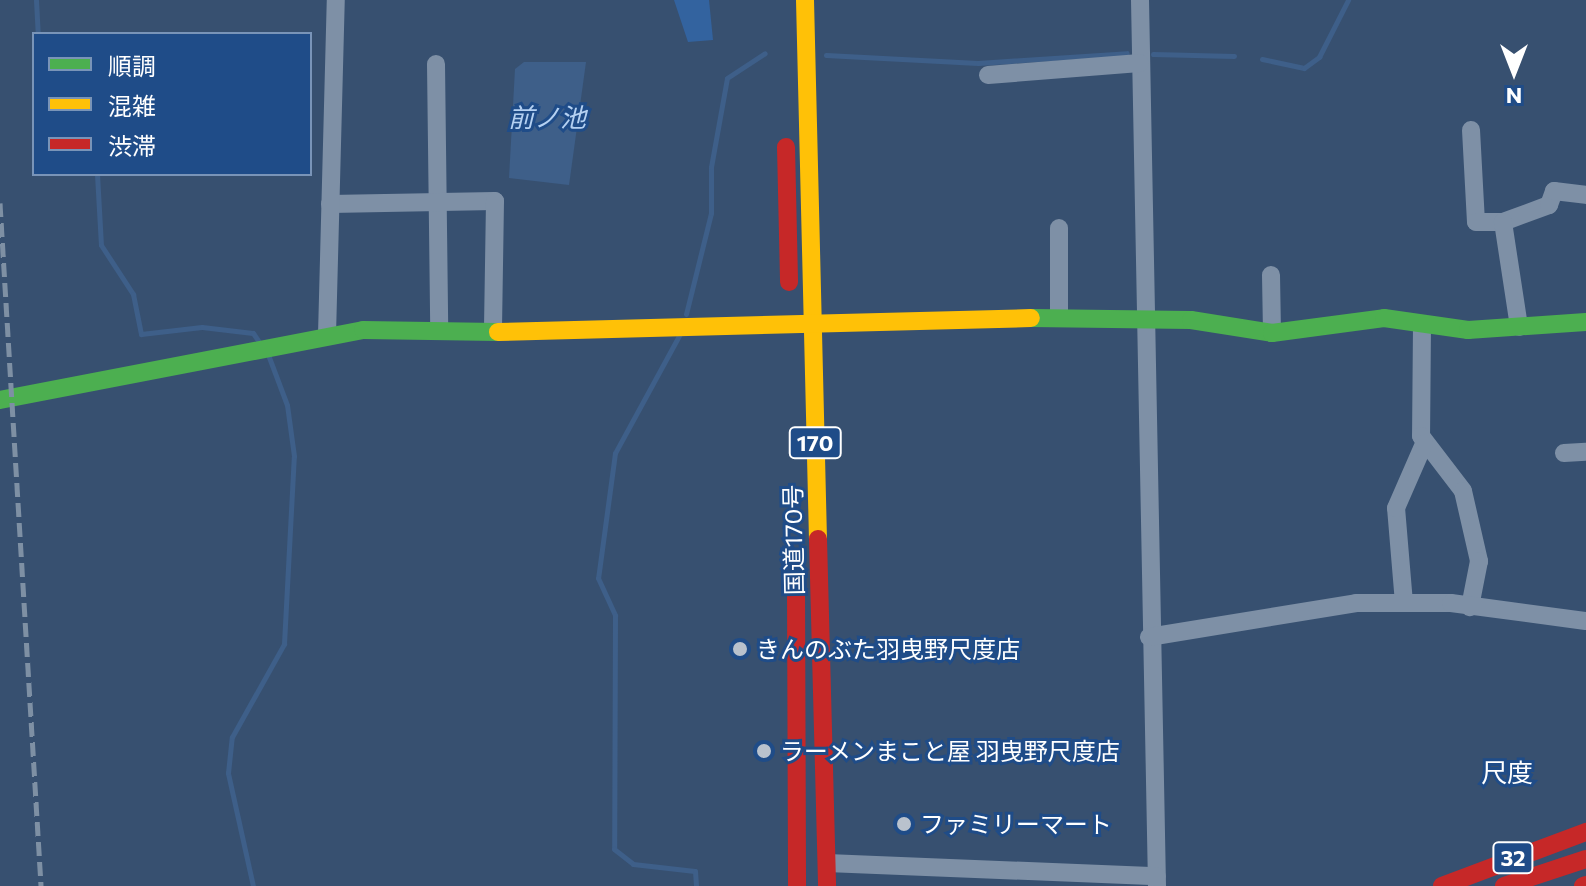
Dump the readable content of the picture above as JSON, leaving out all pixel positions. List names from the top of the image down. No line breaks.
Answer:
{"streets":{"main road":["170","国道170号","32"]},"districts":["尺度"],"water":["前ノ池"],"places":["きんのぶた羽曳野尺度店","ラーメンまこと屋 羽曳野尺度店","ファミリーマート"],"legend":["順調","混雑","渋滞"],"north":"bottom"}
